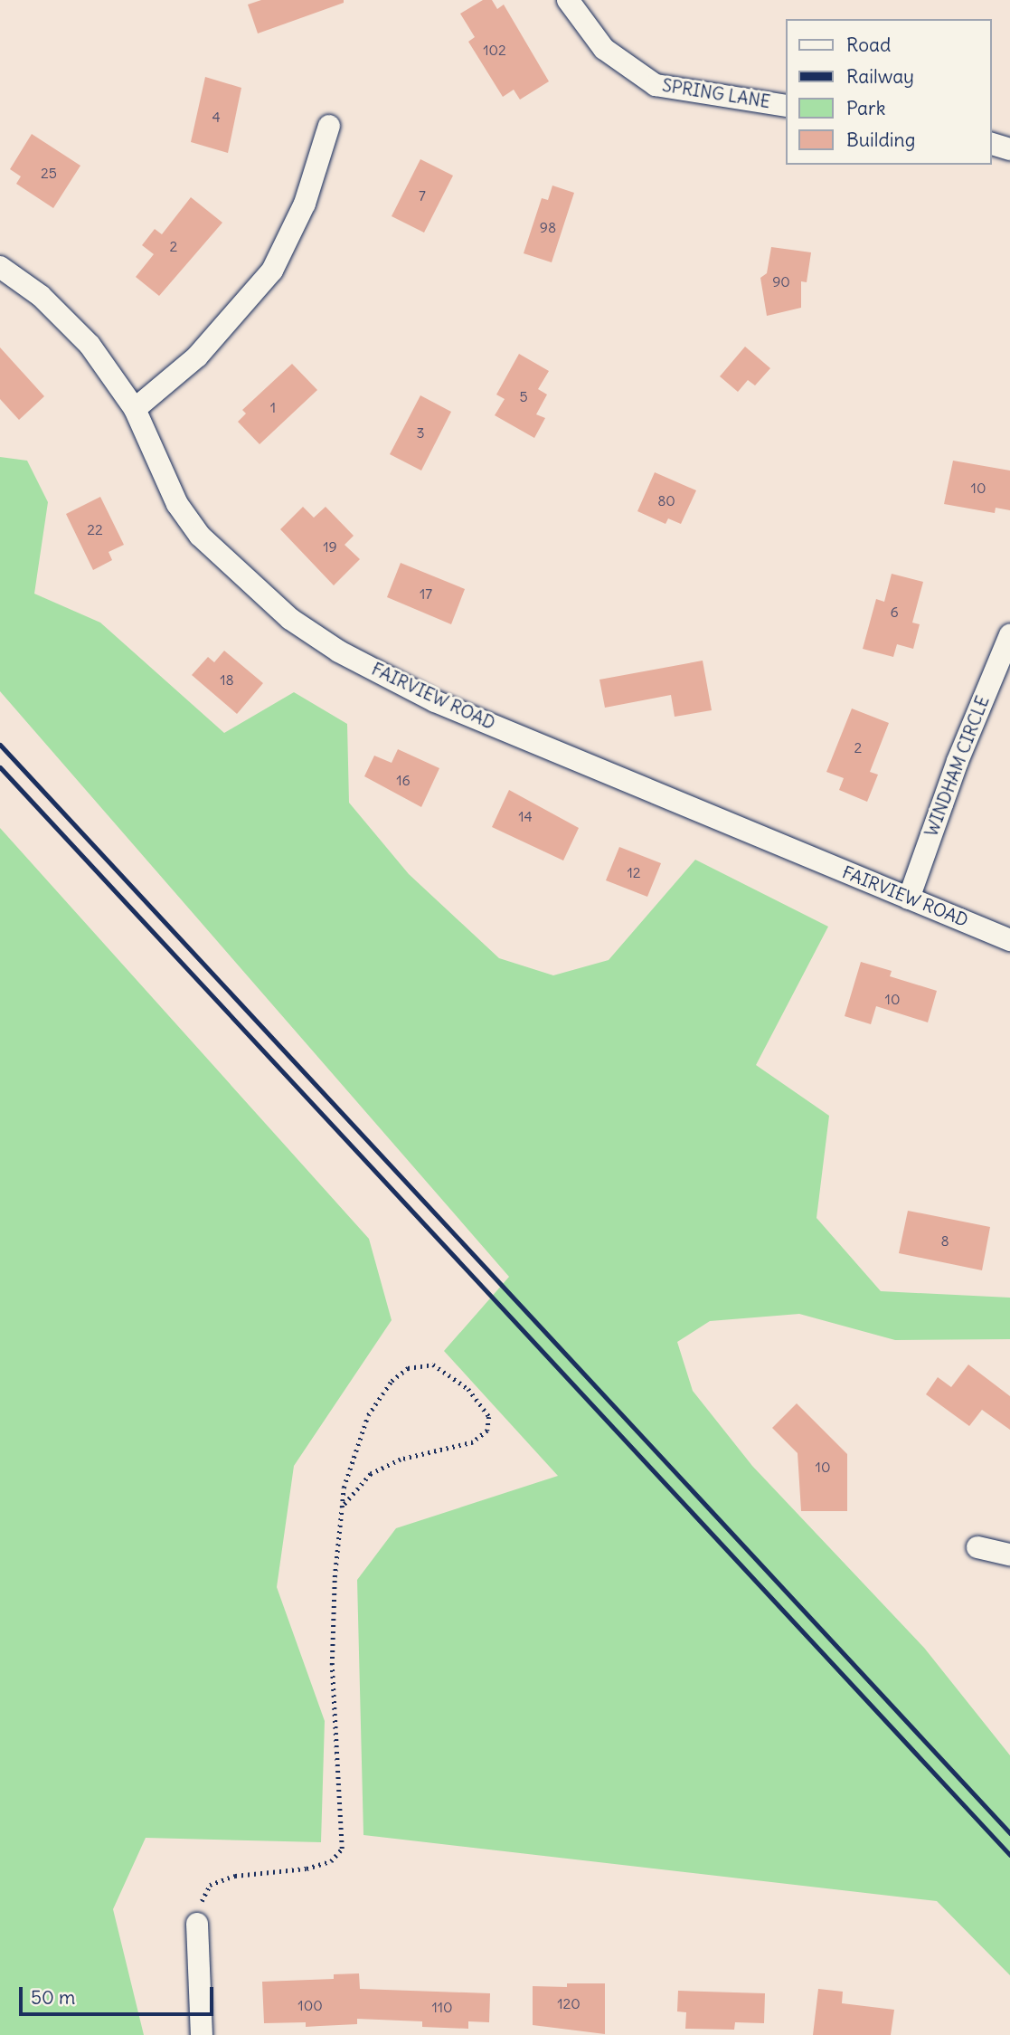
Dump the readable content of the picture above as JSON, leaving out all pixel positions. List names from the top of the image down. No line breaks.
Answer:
{"streets":{"street":["SPRING LANE","FAIRVIEW ROAD","WINDHAM CIRCLE"]},"crossings":[["FAIRVIEW ROAD","WINDHAM CIRCLE"]],"house_numbers":["102","4","25","7","98","2","90","5","1","3","10","80","22","19","17","6","18","2","16","14","12","10","8","10","120","100","110"],"legend":["Road","Railway","Park","Building"],"scale_bar":"50 m"}
